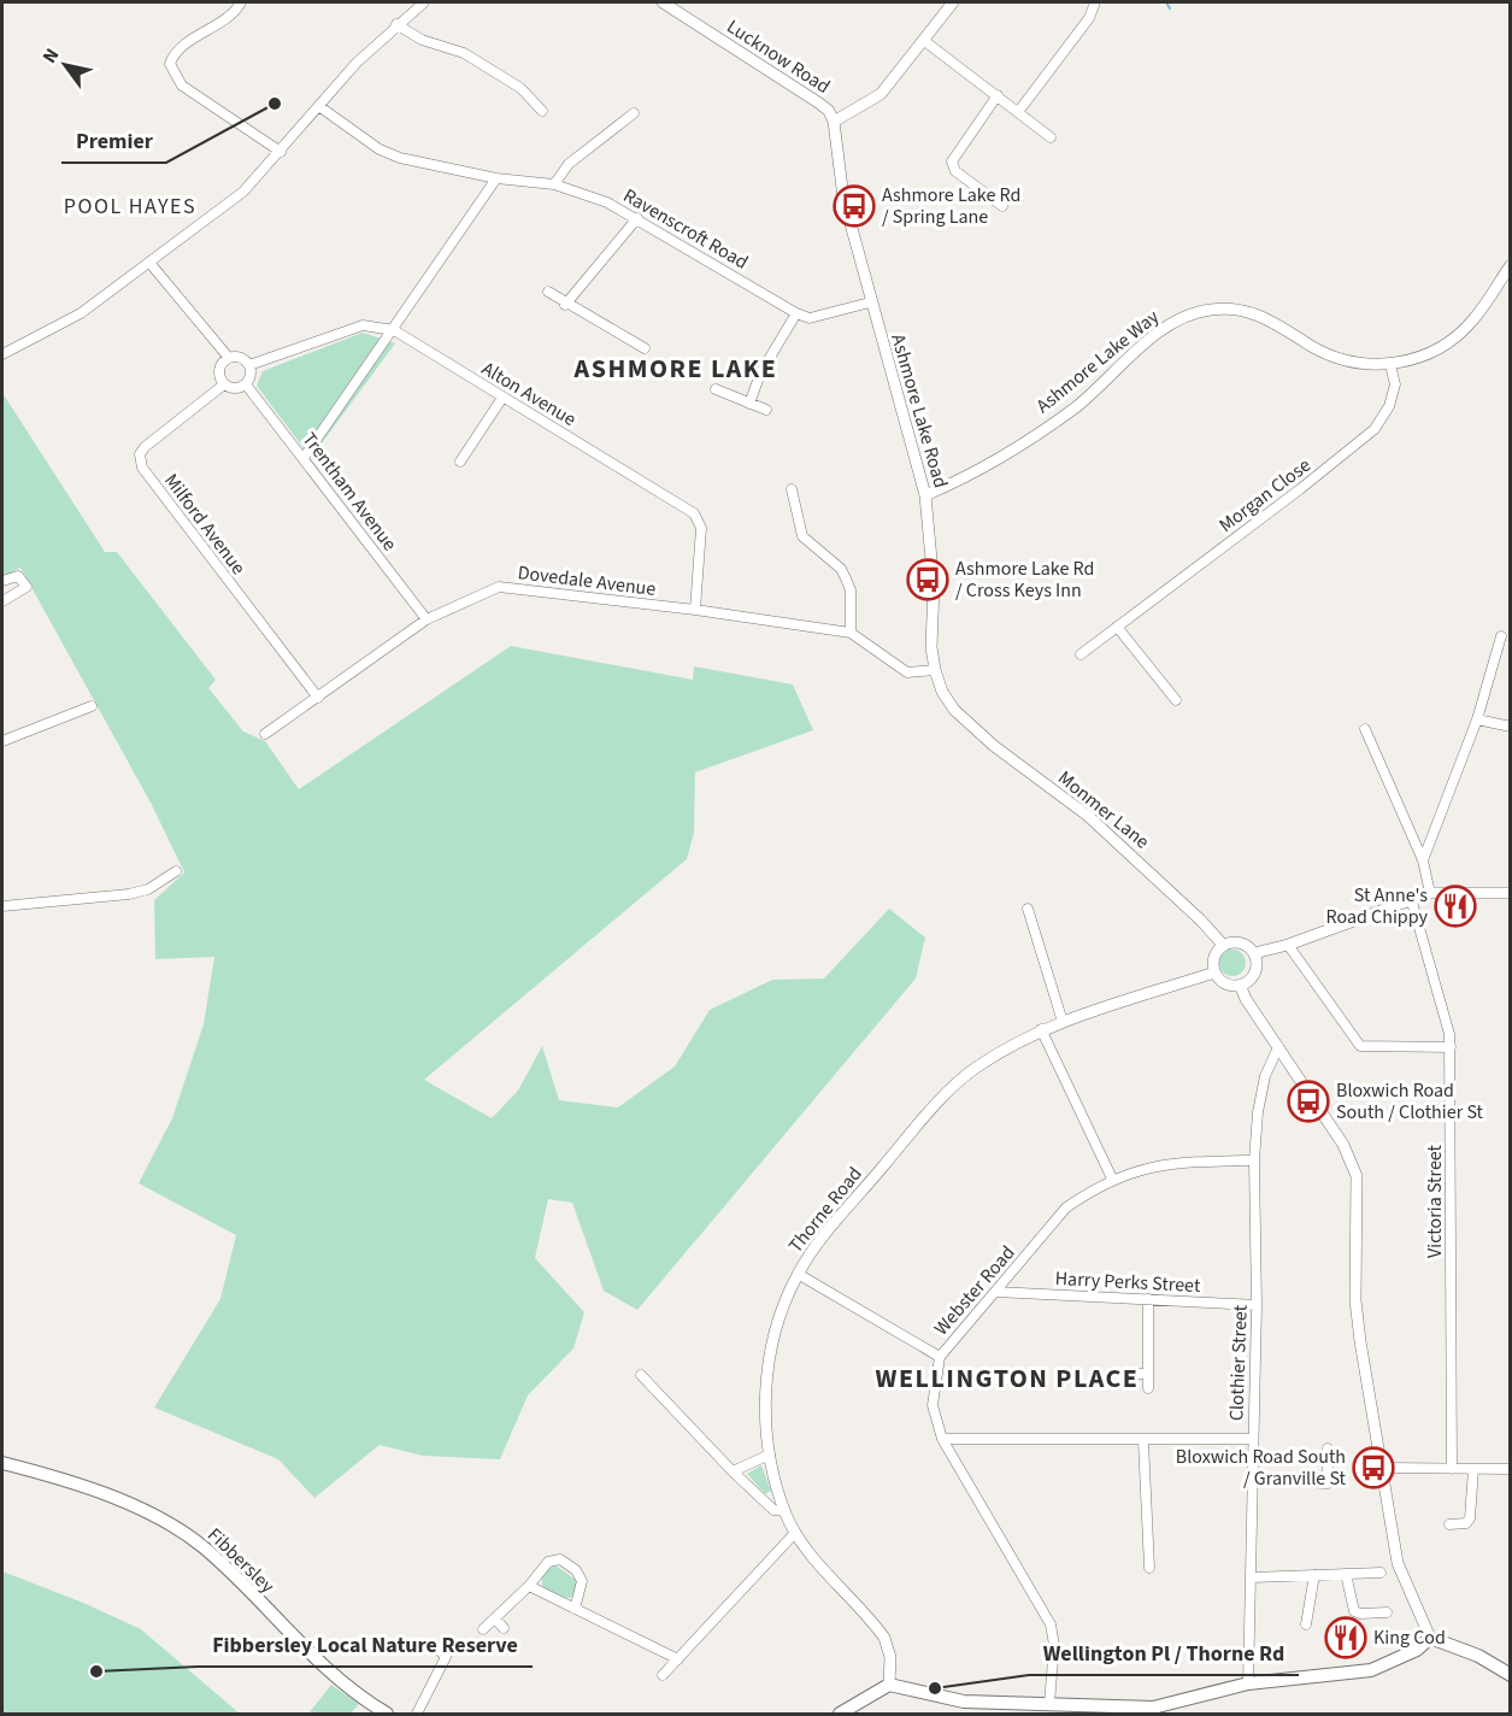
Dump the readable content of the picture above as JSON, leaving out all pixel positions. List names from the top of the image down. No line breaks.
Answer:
{"streets":{"main road":["Fibbersley"],"street":["Lucknow Road","Ravenscroft Road","Ashmore Lake Way","Alton Avenue","Ashmore Lake Road","Trentham Avenue","Morgan Close","Milford Avenue","Dovedale Avenue","Monmer Lane","Victoria Street","Thorne Road","Harry Perks Street","Webster Road","Clothier Street"]},"crossings":[["Lucknow Road","Ashmore Lake Road"],["Ashmore Lake Way","Ashmore Lake Road"],["Ashmore Lake Way","Morgan Close"],["Alton Avenue","Trentham Avenue"],["Alton Avenue","Milford Avenue"],["Alton Avenue","Dovedale Avenue"],["Ashmore Lake Road","Dovedale Avenue"],["Ashmore Lake Road","Monmer Lane"],["Trentham Avenue","Milford Avenue"],["Trentham Avenue","Dovedale Avenue"],["Milford Avenue","Dovedale Avenue"],["Monmer Lane","Thorne Road"],["Harry Perks Street","Webster Road"],["Harry Perks Street","Clothier Street"],["Webster Road","Clothier Street"]],"districts":["POOL HAYES","ASHMORE LAKE","WELLINGTON PLACE"],"places":{"other":["Premier","Fibbersley Local Nature Reserve","Wellington Pl / Thorne Rd"],"bus stop":["Ashmore Lake Rd / Spring Lane","Ashmore Lake Rd / Cross Keys Inn","Bloxwich Road South / Clothier St","Bloxwich Road South / Granville St"],"restaurant":["St Anne's Road Chippy","King Cod"]},"north":"top left"}
